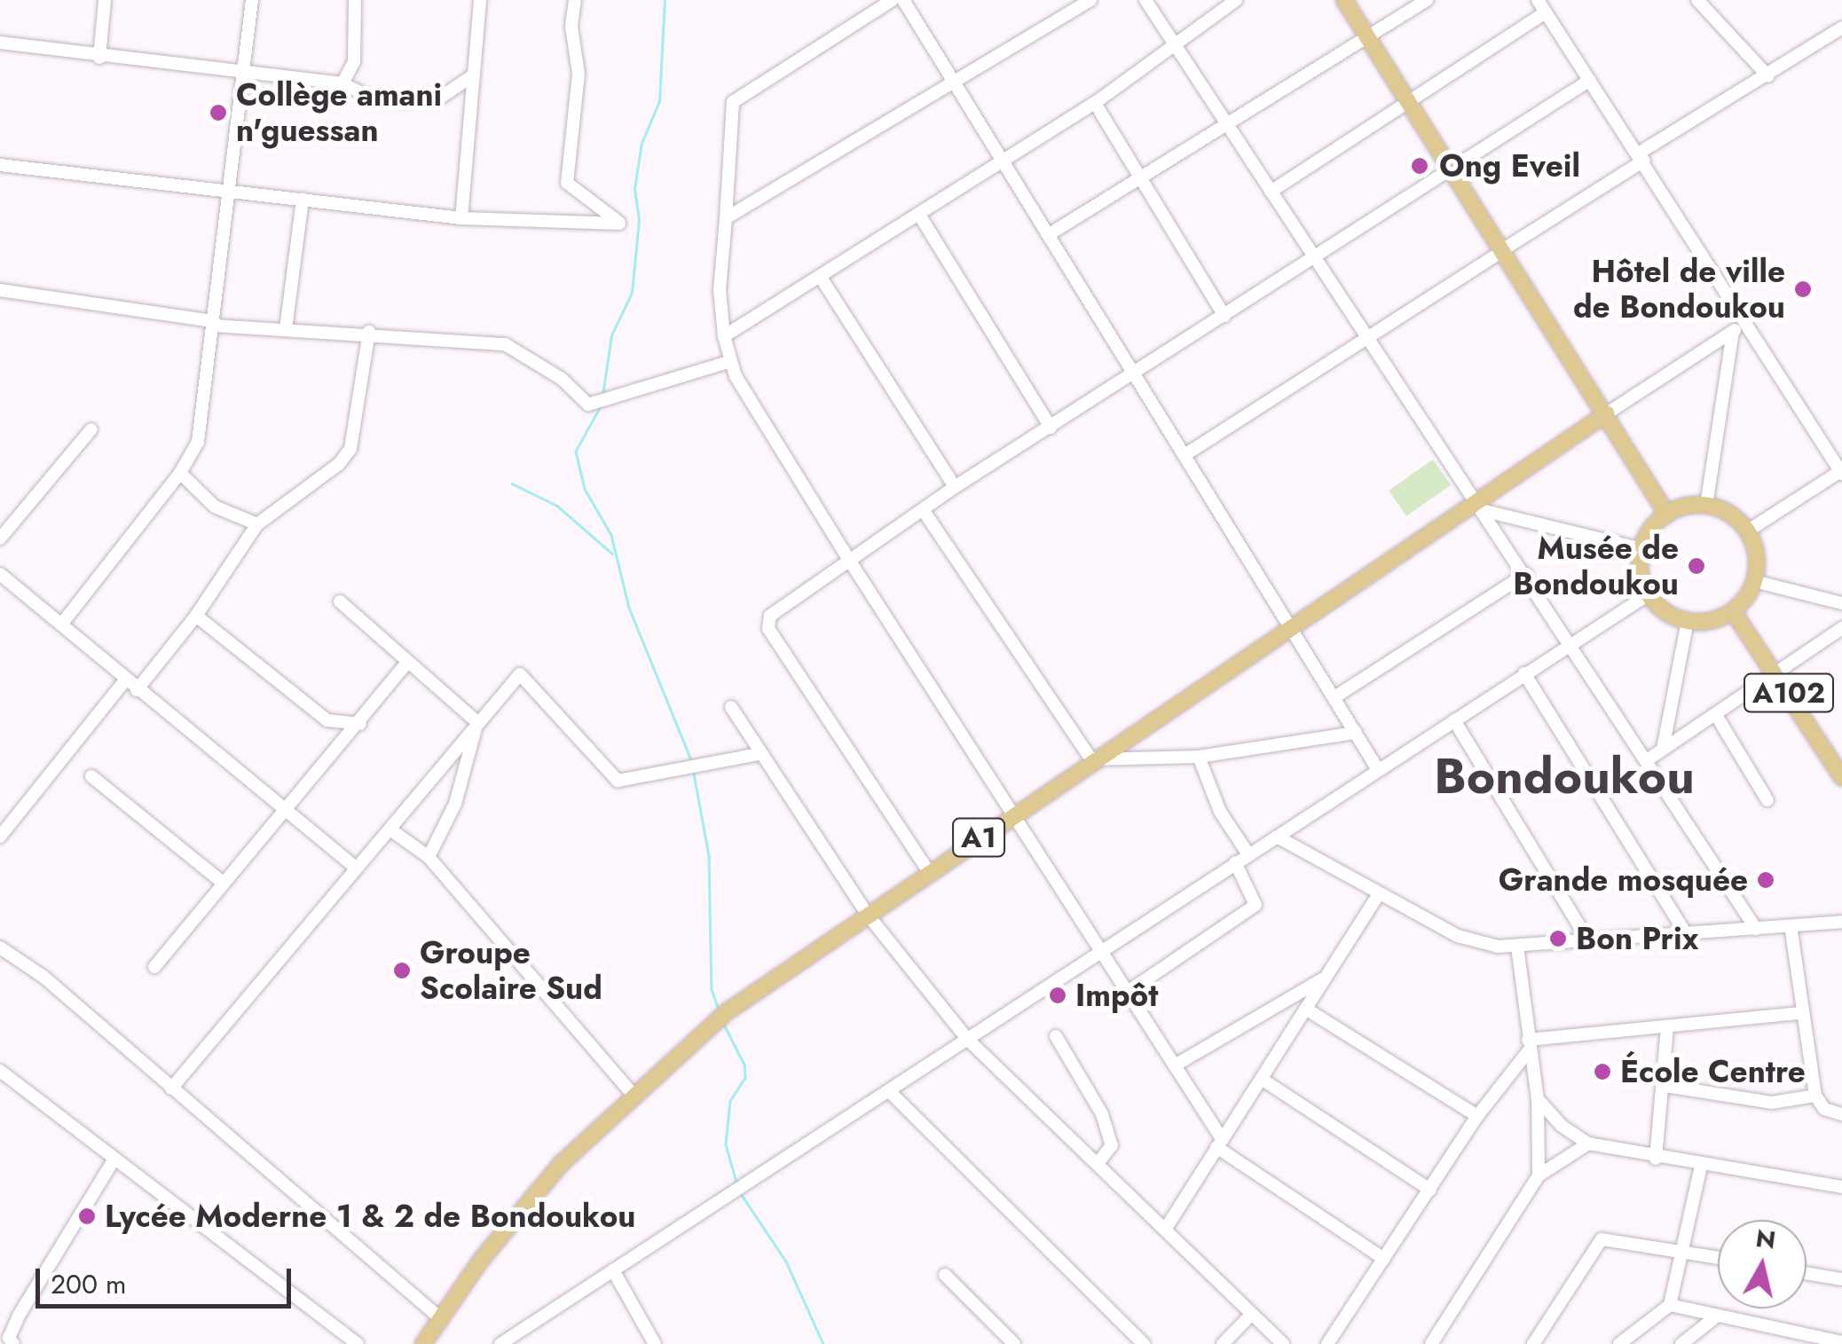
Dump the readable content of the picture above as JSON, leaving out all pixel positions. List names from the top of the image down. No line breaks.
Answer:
{"streets":{"main road":["A102","A1"]},"districts":["Bondoukou"],"places":["Collège amani n'guessan","Ong Eveil","Hôtel de ville de Bondoukou","Musée de Bondoukou","Grande mosquée","Bon Prix","Groupe Scolaire Sud","Impôt","École Centre","Lycée Moderne 1 & 2 de Bondoukou"],"scale_bar":"200 m","north":"top"}
